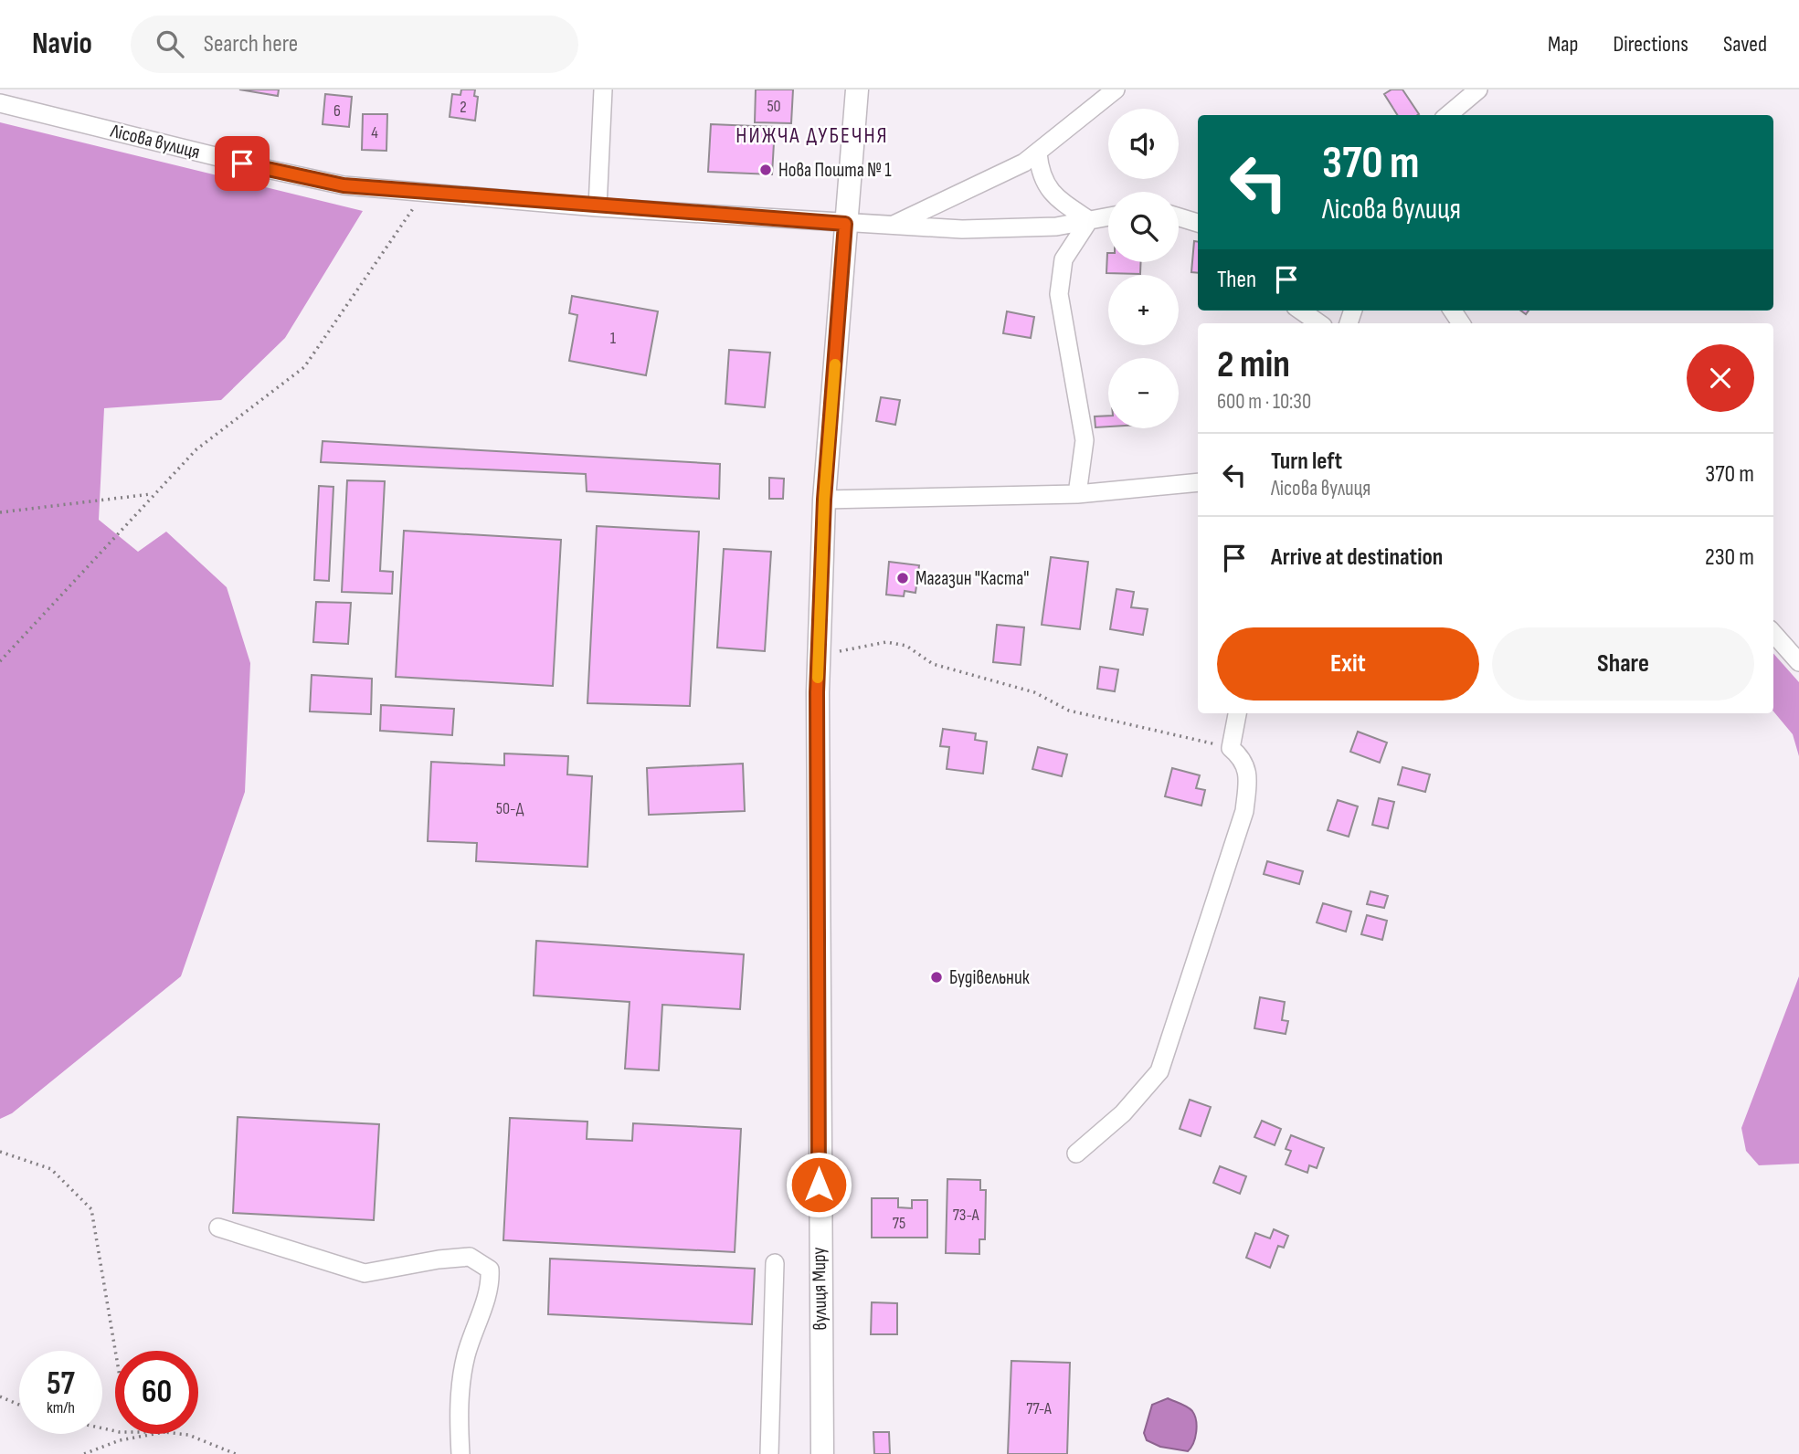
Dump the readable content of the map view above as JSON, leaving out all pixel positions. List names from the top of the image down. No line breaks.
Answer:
{"streets":{"main road":["вулиця Миру"],"street":["Лісова вулиця"]},"crossings":[["Лісова вулиця","вулиця Миру"]],"districts":["НИЖЧА ДУБЕЧНЯ"],"places":["Нова Пошта № 1","Магазин \"Каста\"","Будівельник"],"house_numbers":["50","2","6","4","1","50-Д","73-А","75","77-А"],"page":{"header":"Navio","search":"Search here","nav":["Map","Directions","Saved"],"map_buttons":["+","−"],"turn":["370 m","Лісова вулиця"],"then":"Then","heading":["2 min","600 m · 10:30"],"list":[{"name":"Turn left","note":"Лісова вулиця","value":"370 m"},{"name":"Arrive at destination","value":"230 m"}],"buttons":["Exit","Share"],"speed":"57 km/h","limit":"60"}}
